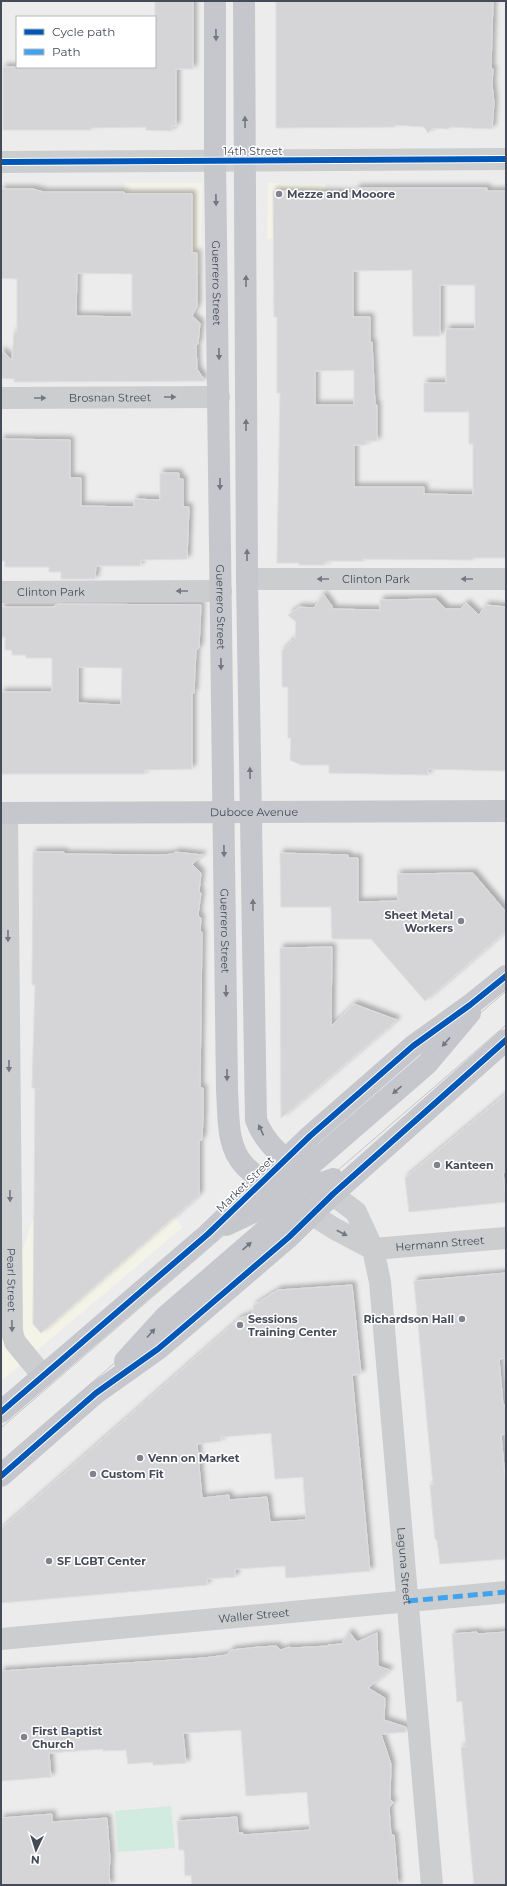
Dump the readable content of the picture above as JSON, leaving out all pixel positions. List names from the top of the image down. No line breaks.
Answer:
{"streets":{"main road":["Guerrero Street","Duboce Avenue","Market Street"],"street":["14th Street","Brosnan Street","Clinton Park","Hermann Street","Pearl Street","Laguna Street","Waller Street"]},"crossings":[["14th Street","Guerrero Street"],["Guerrero Street","Brosnan Street"],["Guerrero Street","Clinton Park"],["Guerrero Street","Duboce Avenue"],["Guerrero Street","Market Street"],["Duboce Avenue","Pearl Street"],["Market Street","Pearl Street"],["Market Street","Laguna Street"],["Hermann Street","Laguna Street"],["Laguna Street","Waller Street"]],"one_way":["Brosnan Street","Clinton Park","Pearl Street"],"places":["Mezze and Mooore","Sheet Metal Workers","Kanteen","Richardson Hall","Sessions Training Center","Venn on Market","Custom Fit","SF LGBT Center","First Baptist Church"],"legend":["Cycle path","Path"],"north":"bottom"}
